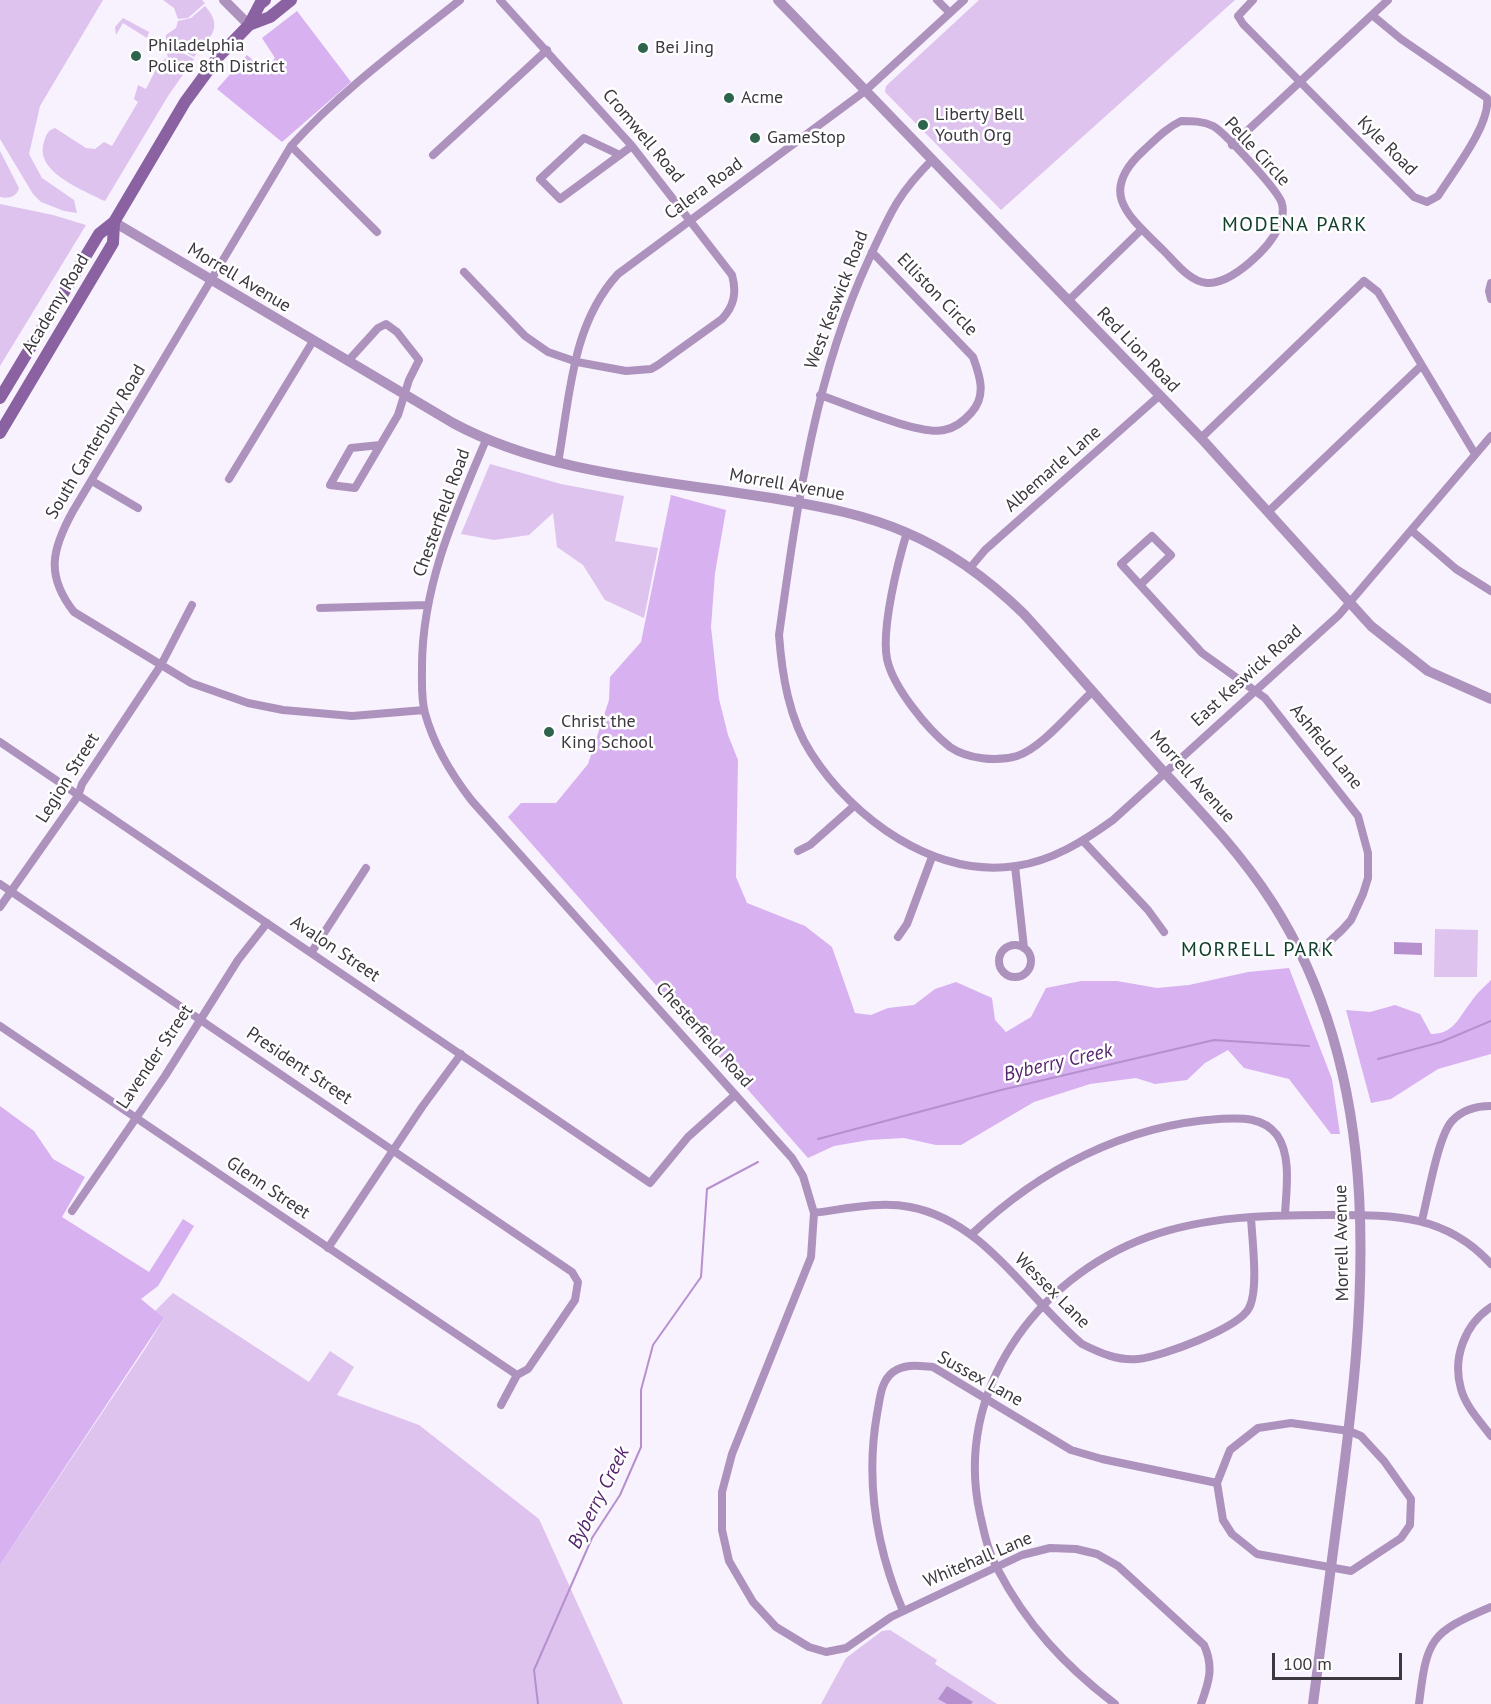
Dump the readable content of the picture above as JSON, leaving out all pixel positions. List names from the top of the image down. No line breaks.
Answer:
{"streets":{"main road":["Academy Road"],"street":["Cromwell Road","Kyle Road","Pelle Circle","Calera Road","Morrell Avenue","Elliston Circle","West Keswick Road","Red Lion Road","South Canterbury Road","Albemarle Lane","Chesterfield Road","East Keswick Road","Ashfield Lane","Legion Street","Avalon Street","Lavender Street","President Street","Glenn Street","Wessex Lane","Sussex Lane","Whitehall Lane"]},"crossings":[["Cromwell Road","Calera Road"],["Calera Road","Morrell Avenue"],["Calera Road","Red Lion Road"],["Morrell Avenue","West Keswick Road"],["Morrell Avenue","Academy Road"],["Morrell Avenue","South Canterbury Road"],["Morrell Avenue","Albemarle Lane"],["Morrell Avenue","Chesterfield Road"],["Morrell Avenue","East Keswick Road"],["Morrell Avenue","Ashfield Lane"],["Morrell Avenue","Sussex Lane"],["Elliston Circle","West Keswick Road"],["West Keswick Road","Red Lion Road"],["West Keswick Road","East Keswick Road"],["Red Lion Road","Albemarle Lane"],["Red Lion Road","East Keswick Road"],["South Canterbury Road","Chesterfield Road"],["South Canterbury Road","Legion Street"],["Chesterfield Road","Avalon Street"],["Chesterfield Road","Wessex Lane"],["Chesterfield Road","Whitehall Lane"],["East Keswick Road","Ashfield Lane"],["Legion Street","Avalon Street"],["Legion Street","President Street"],["Avalon Street","Lavender Street"],["Lavender Street","President Street"],["Lavender Street","Glenn Street"],["President Street","Glenn Street"],["Sussex Lane","Whitehall Lane"]],"districts":["MODENA PARK","MORRELL PARK"],"water":["Byberry Creek"],"places":["Bei Jing","Philadelphia Police 8th District","Acme","Liberty Bell Youth Org","GameStop","Christ the King School"],"scale_bar":"100 m"}
